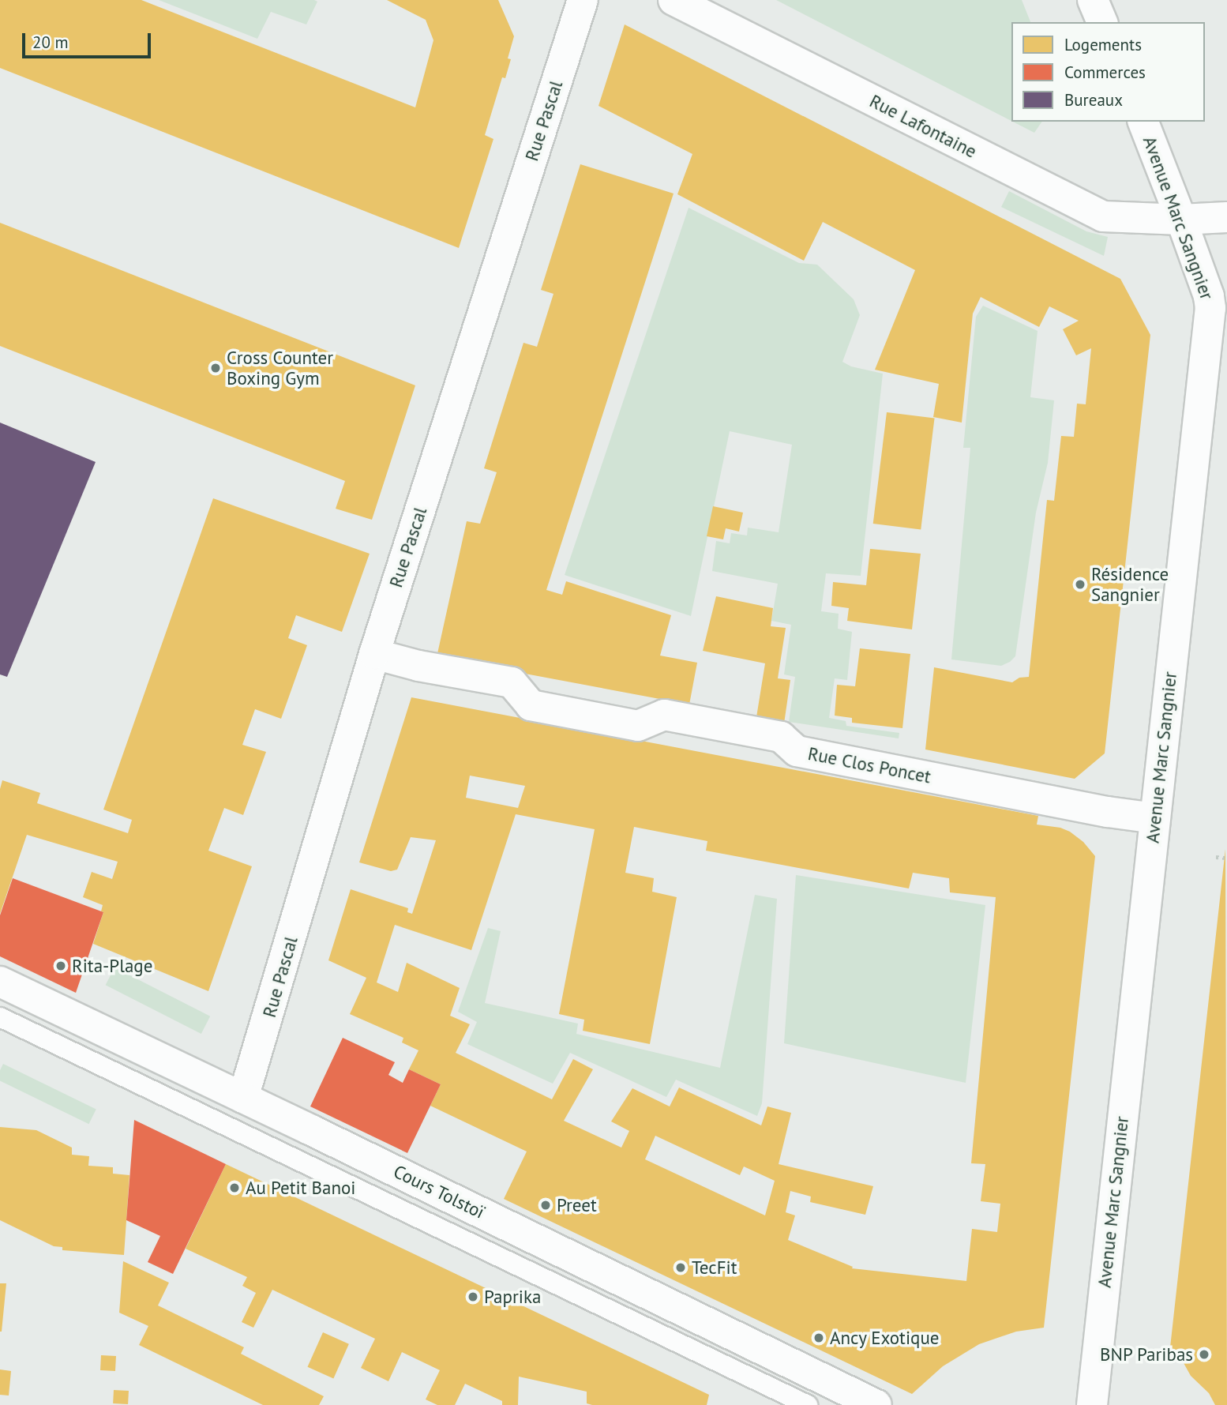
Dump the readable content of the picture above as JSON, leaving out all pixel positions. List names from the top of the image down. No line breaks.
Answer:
{"streets":{"street":["Rue Pascal","Rue Lafontaine","Avenue Marc Sangnier","Rue Clos Poncet","Cours Tolstoï"]},"crossings":[["Rue Pascal","Rue Clos Poncet"],["Rue Pascal","Cours Tolstoï"],["Rue Lafontaine","Avenue Marc Sangnier"],["Avenue Marc Sangnier","Rue Clos Poncet"]],"places":["Cross Counter Boxing Gym","Résidence Sangnier","Rita-Plage","Au Petit Banoi","Preet","TecFit","Paprika","Ancy Exotique","BNP Paribas"],"legend":["Logements","Commerces","Bureaux"],"scale_bar":"20 m"}
